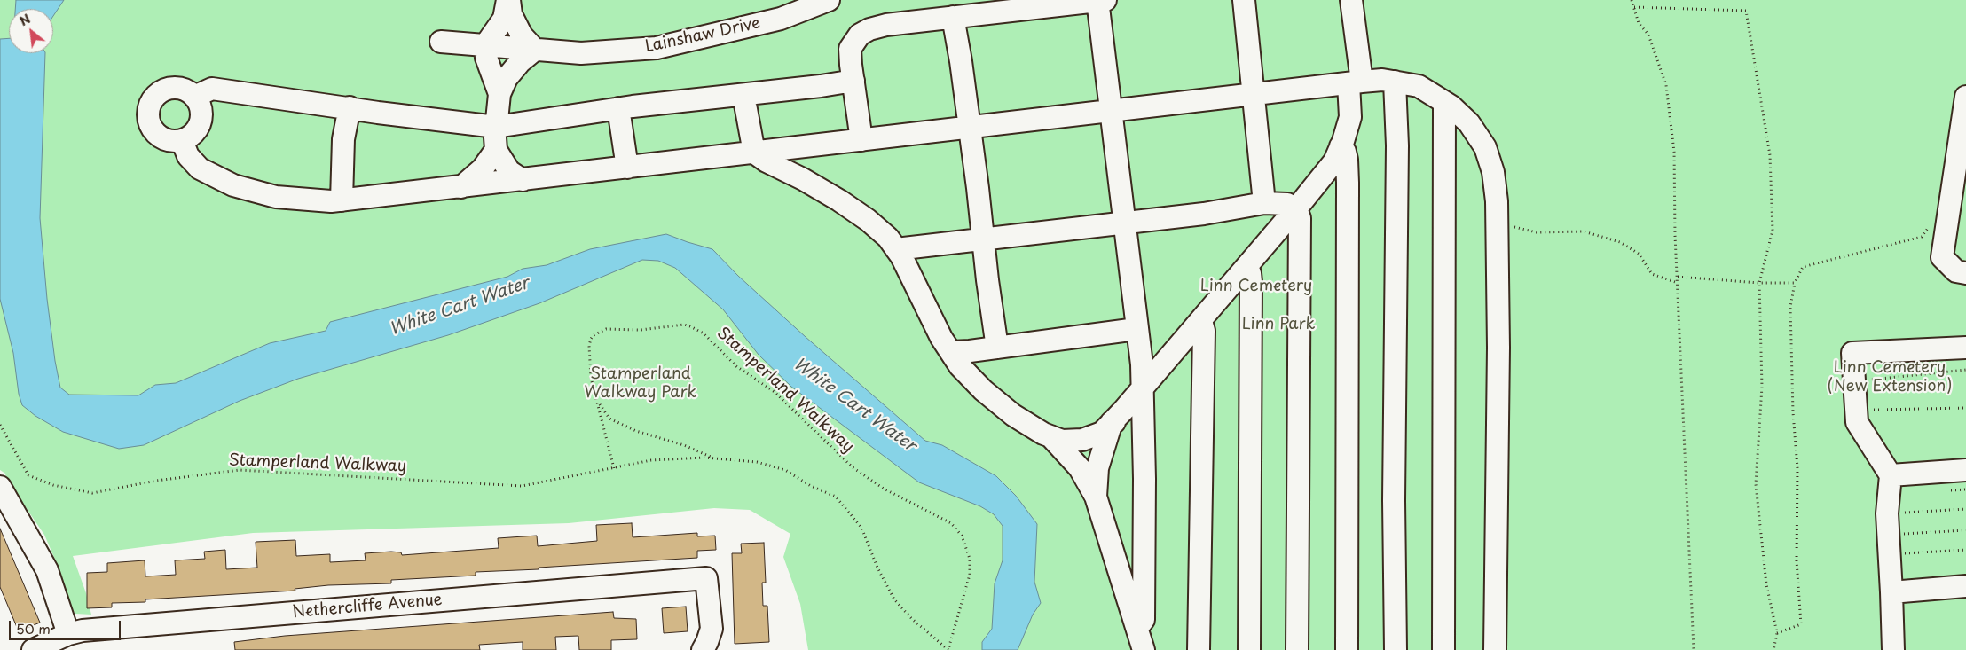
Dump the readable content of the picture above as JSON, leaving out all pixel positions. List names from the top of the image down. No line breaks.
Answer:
{"streets":{"street":["Lainshaw Drive","Nethercliffe Avenue"],"path":["Stamperland Walkway"]},"water":["White Cart Water"],"parks":["Linn Cemetery","Linn Park","Linn Cemetery (New Extension)","Stamperland Walkway Park"],"scale_bar":"50 m","north":"top left"}
